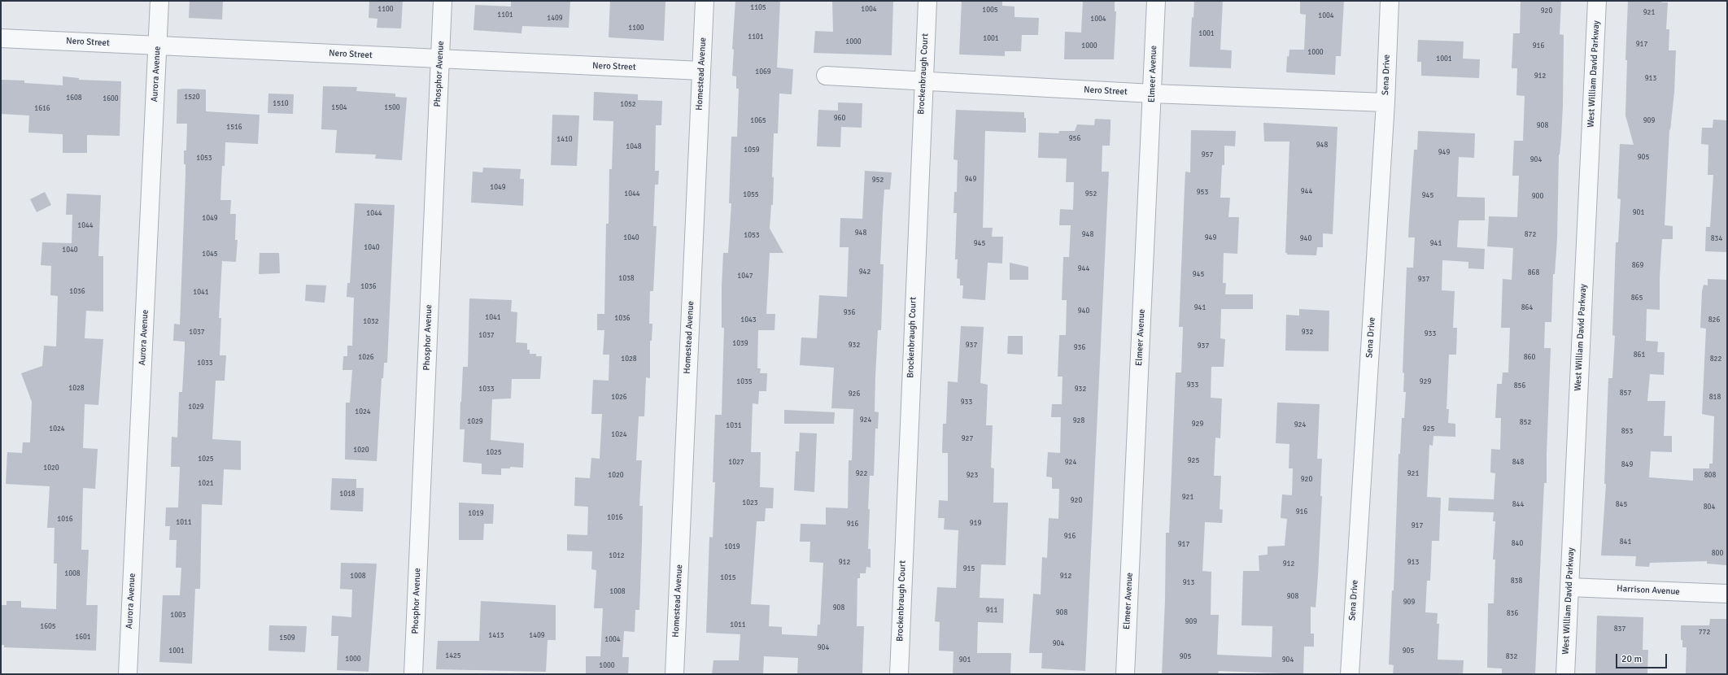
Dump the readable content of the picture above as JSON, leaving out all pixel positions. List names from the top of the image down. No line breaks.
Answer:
{"streets":{"street":["Nero Street","Aurora Avenue","Phosphor Avenue","Homestead Avenue","Brockenbraugh Court","Elmeer Avenue","West William David Parkway","Sena Drive","Harrison Avenue"]},"crossings":[["Nero Street","Aurora Avenue"],["Nero Street","Phosphor Avenue"],["Nero Street","Homestead Avenue"],["Nero Street","Brockenbraugh Court"],["Nero Street","Elmeer Avenue"],["Nero Street","Sena Drive"],["West William David Parkway","Harrison Avenue"]],"house_numbers":["1105","1100","1004","1005","920","921","1101","1004","1409","1004","1100","1001","1101","1001","1000","917","1000","916","1000","1001","1069","912","913","1520","1608","1600","1510","1052","1504","1500","1616","960","1065","909","908","1516","956","1410","948","1048","1059","949","957","905","1053","904","949","952","1049","944","953","1044","952","1055","945","900","901","1044","1049","1044","948","948","872","1053","1040","949","940","834","945","941","1040","1040","1045","869","944","942","868","945","1047","1038","937","1036","1036","1041","865","941","864","940","936","1041","1036","1043","826","1032","1037","932","933","1037","1039","932","937","937","936","861","1026","860","1028","822","1033","1035","929","933","856","1028","1033","932","857","926","1026","818","933","1029","1024","924","928","1029","852","929","924","1031","1024","925","853","1024","927","1020","1025","1025","925","1027","924","848","849","1020","922","921","1020","923","808","920","1021","1018","921","920","1023","844","845","804","916","1019","1016","1016","1011","919","916","917","916","841","840","917","1019","800","1012","912","913","912","915","1008","1008","912","1015","838","913","1008","908","909","908","911","908","836","1003","909","1011","1605","837","772","1413","1409","1601","1509","1004","904","904","1001","905","1425","905","832","1000","901","904","1000"],"scale_bar":"20 m"}
